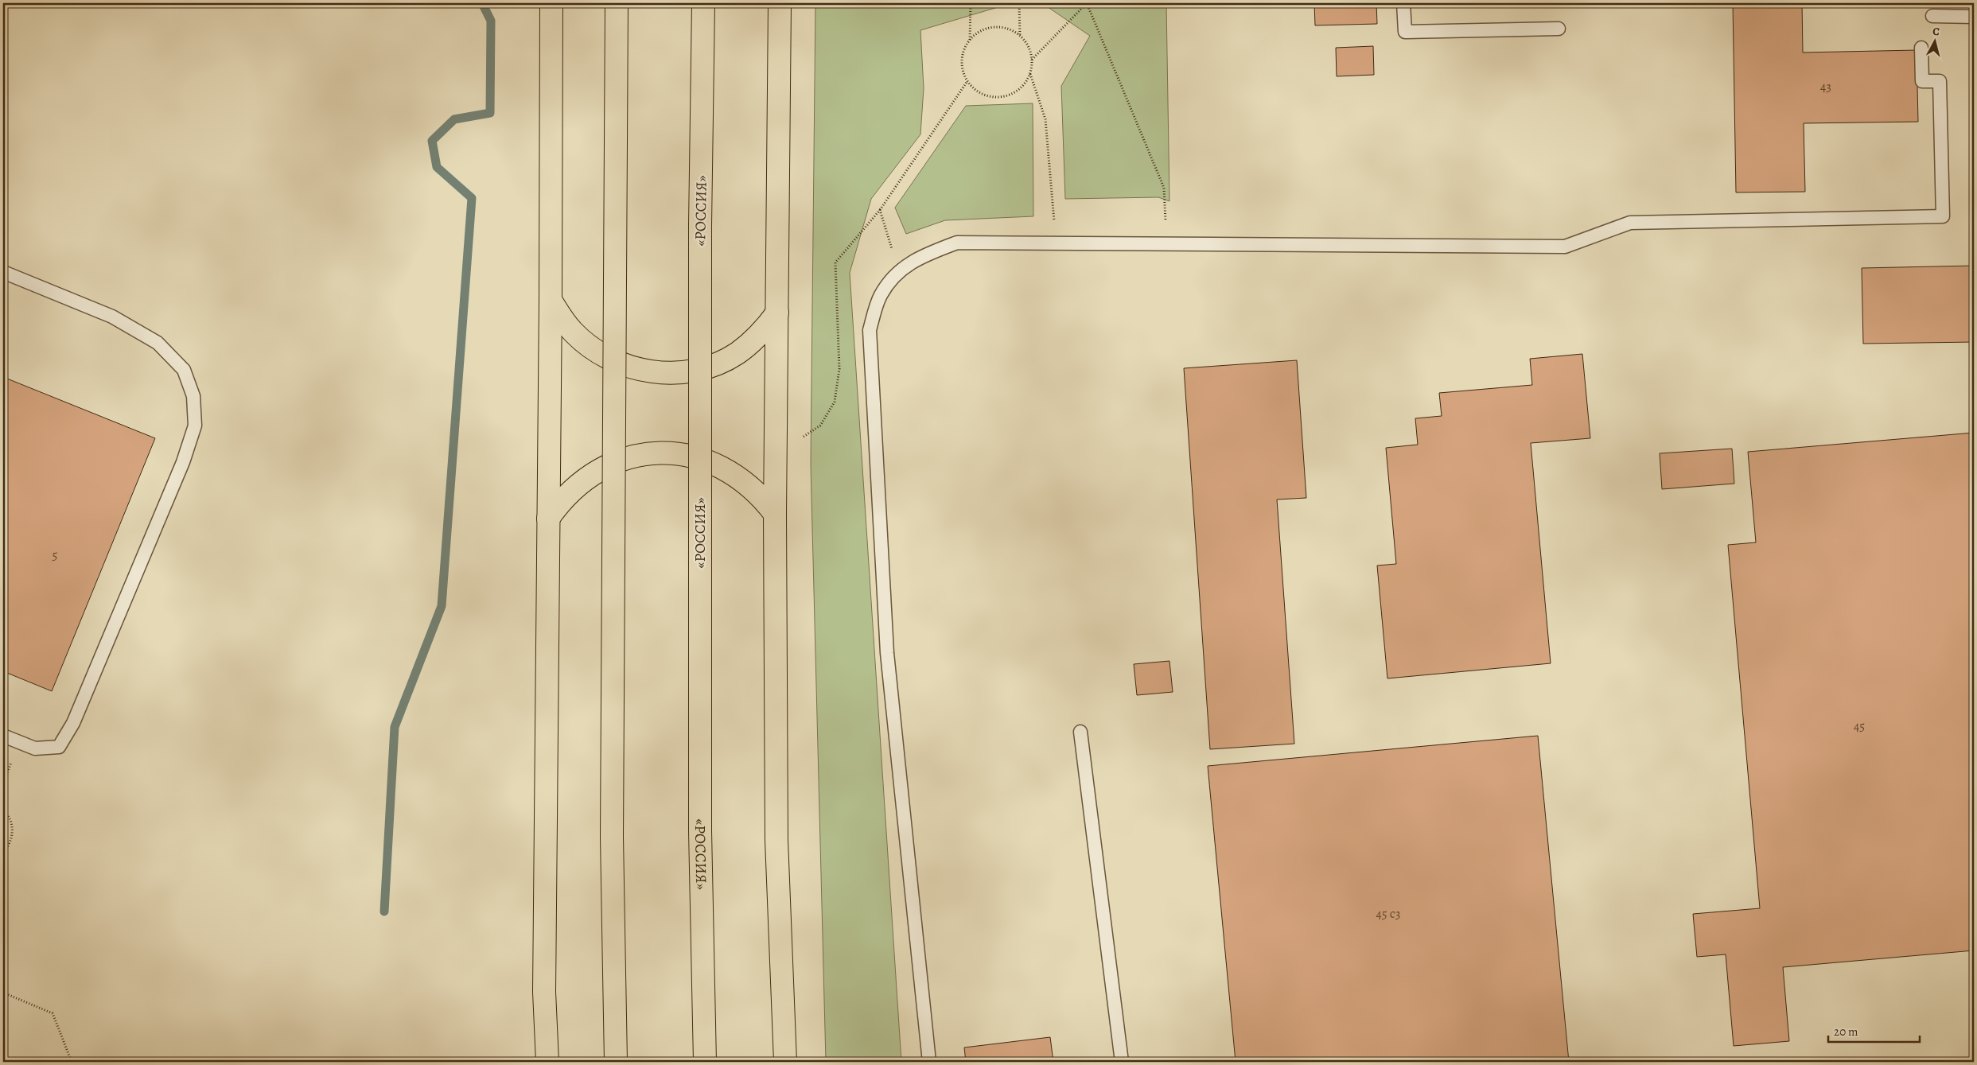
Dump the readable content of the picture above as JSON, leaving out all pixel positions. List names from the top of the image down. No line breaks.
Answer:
{"streets":{"main road":["«РОССИЯ»"]},"house_numbers":["43","5","45","45 с3"],"scale_bar":"20 m","north":"top"}
